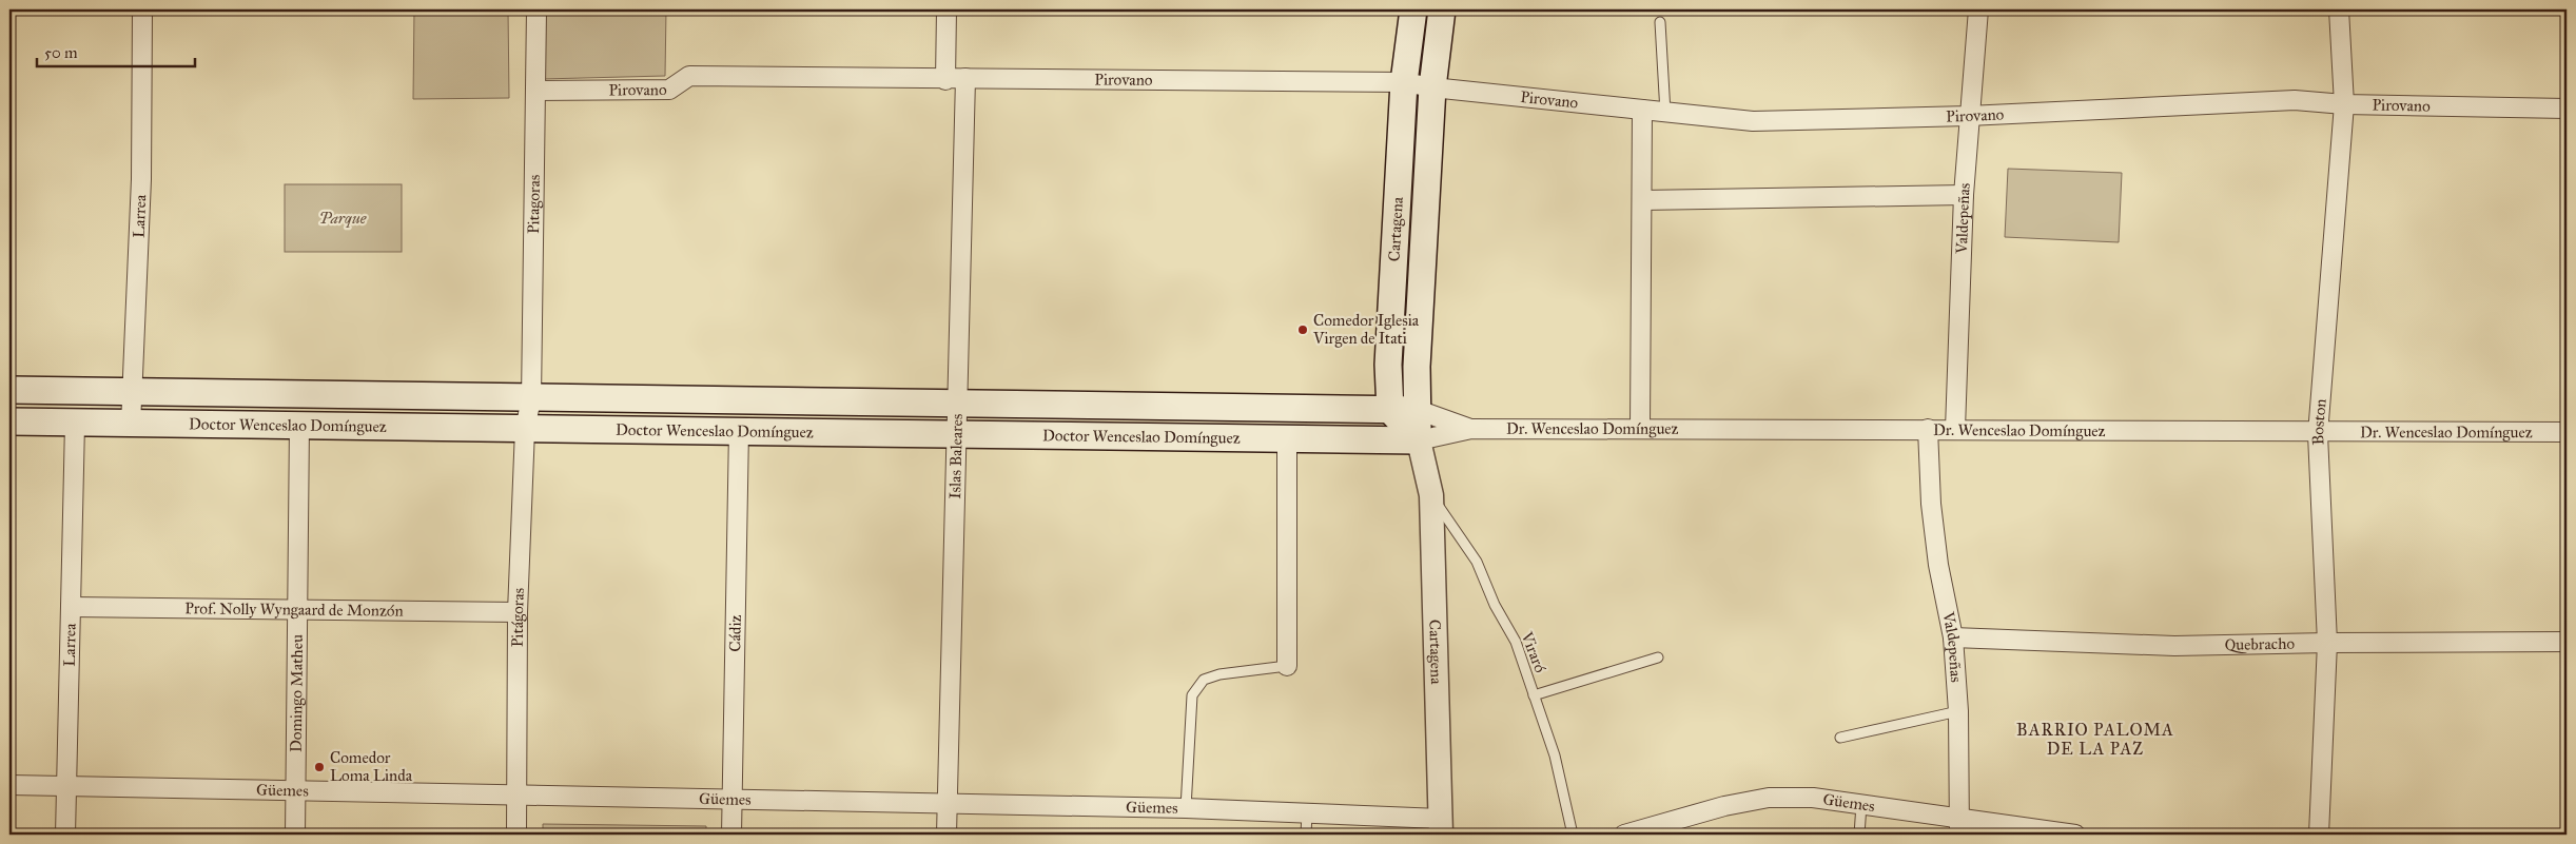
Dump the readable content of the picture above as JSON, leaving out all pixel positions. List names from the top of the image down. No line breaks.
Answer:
{"streets":{"main road":["Cartagena","Doctor Wenceslao Domínguez"],"street":["Pirovano","Pitagoras","Larrea","Valdepeñas","Boston","Dr. Wenceslao Domínguez","Islas Baleares","Prof. Nolly Wyngaard de Monzón","Pitágoras","Cádiz","Quebracho","Domingo Matheu","Güemes"],"lane":["Viraró"]},"crossings":[["Pirovano","Pitagoras"],["Pirovano","Valdepeñas"],["Pirovano","Cartagena"],["Pirovano","Boston"],["Pirovano","Islas Baleares"],["Pitagoras","Doctor Wenceslao Domínguez"],["Pitagoras","Pitágoras"],["Larrea","Doctor Wenceslao Domínguez"],["Larrea","Prof. Nolly Wyngaard de Monzón"],["Larrea","Güemes"],["Valdepeñas","Dr. Wenceslao Domínguez"],["Valdepeñas","Quebracho"],["Valdepeñas","Güemes"],["Cartagena","Doctor Wenceslao Domínguez"],["Cartagena","Dr. Wenceslao Domínguez"],["Cartagena","Viraró"],["Cartagena","Güemes"],["Boston","Dr. Wenceslao Domínguez"],["Boston","Quebracho"],["Doctor Wenceslao Domínguez","Dr. Wenceslao Domínguez"],["Doctor Wenceslao Domínguez","Islas Baleares"],["Doctor Wenceslao Domínguez","Pitágoras"],["Doctor Wenceslao Domínguez","Cádiz"],["Doctor Wenceslao Domínguez","Domingo Matheu"],["Islas Baleares","Güemes"],["Prof. Nolly Wyngaard de Monzón","Pitágoras"],["Prof. Nolly Wyngaard de Monzón","Domingo Matheu"],["Pitágoras","Güemes"],["Cádiz","Güemes"],["Domingo Matheu","Güemes"]],"districts":["BARRIO PALOMA DE LA PAZ"],"parks":["Parque"],"places":["Comedor Iglesia Virgen de Itati","Comedor Loma Linda"],"scale_bar":"50 m"}
